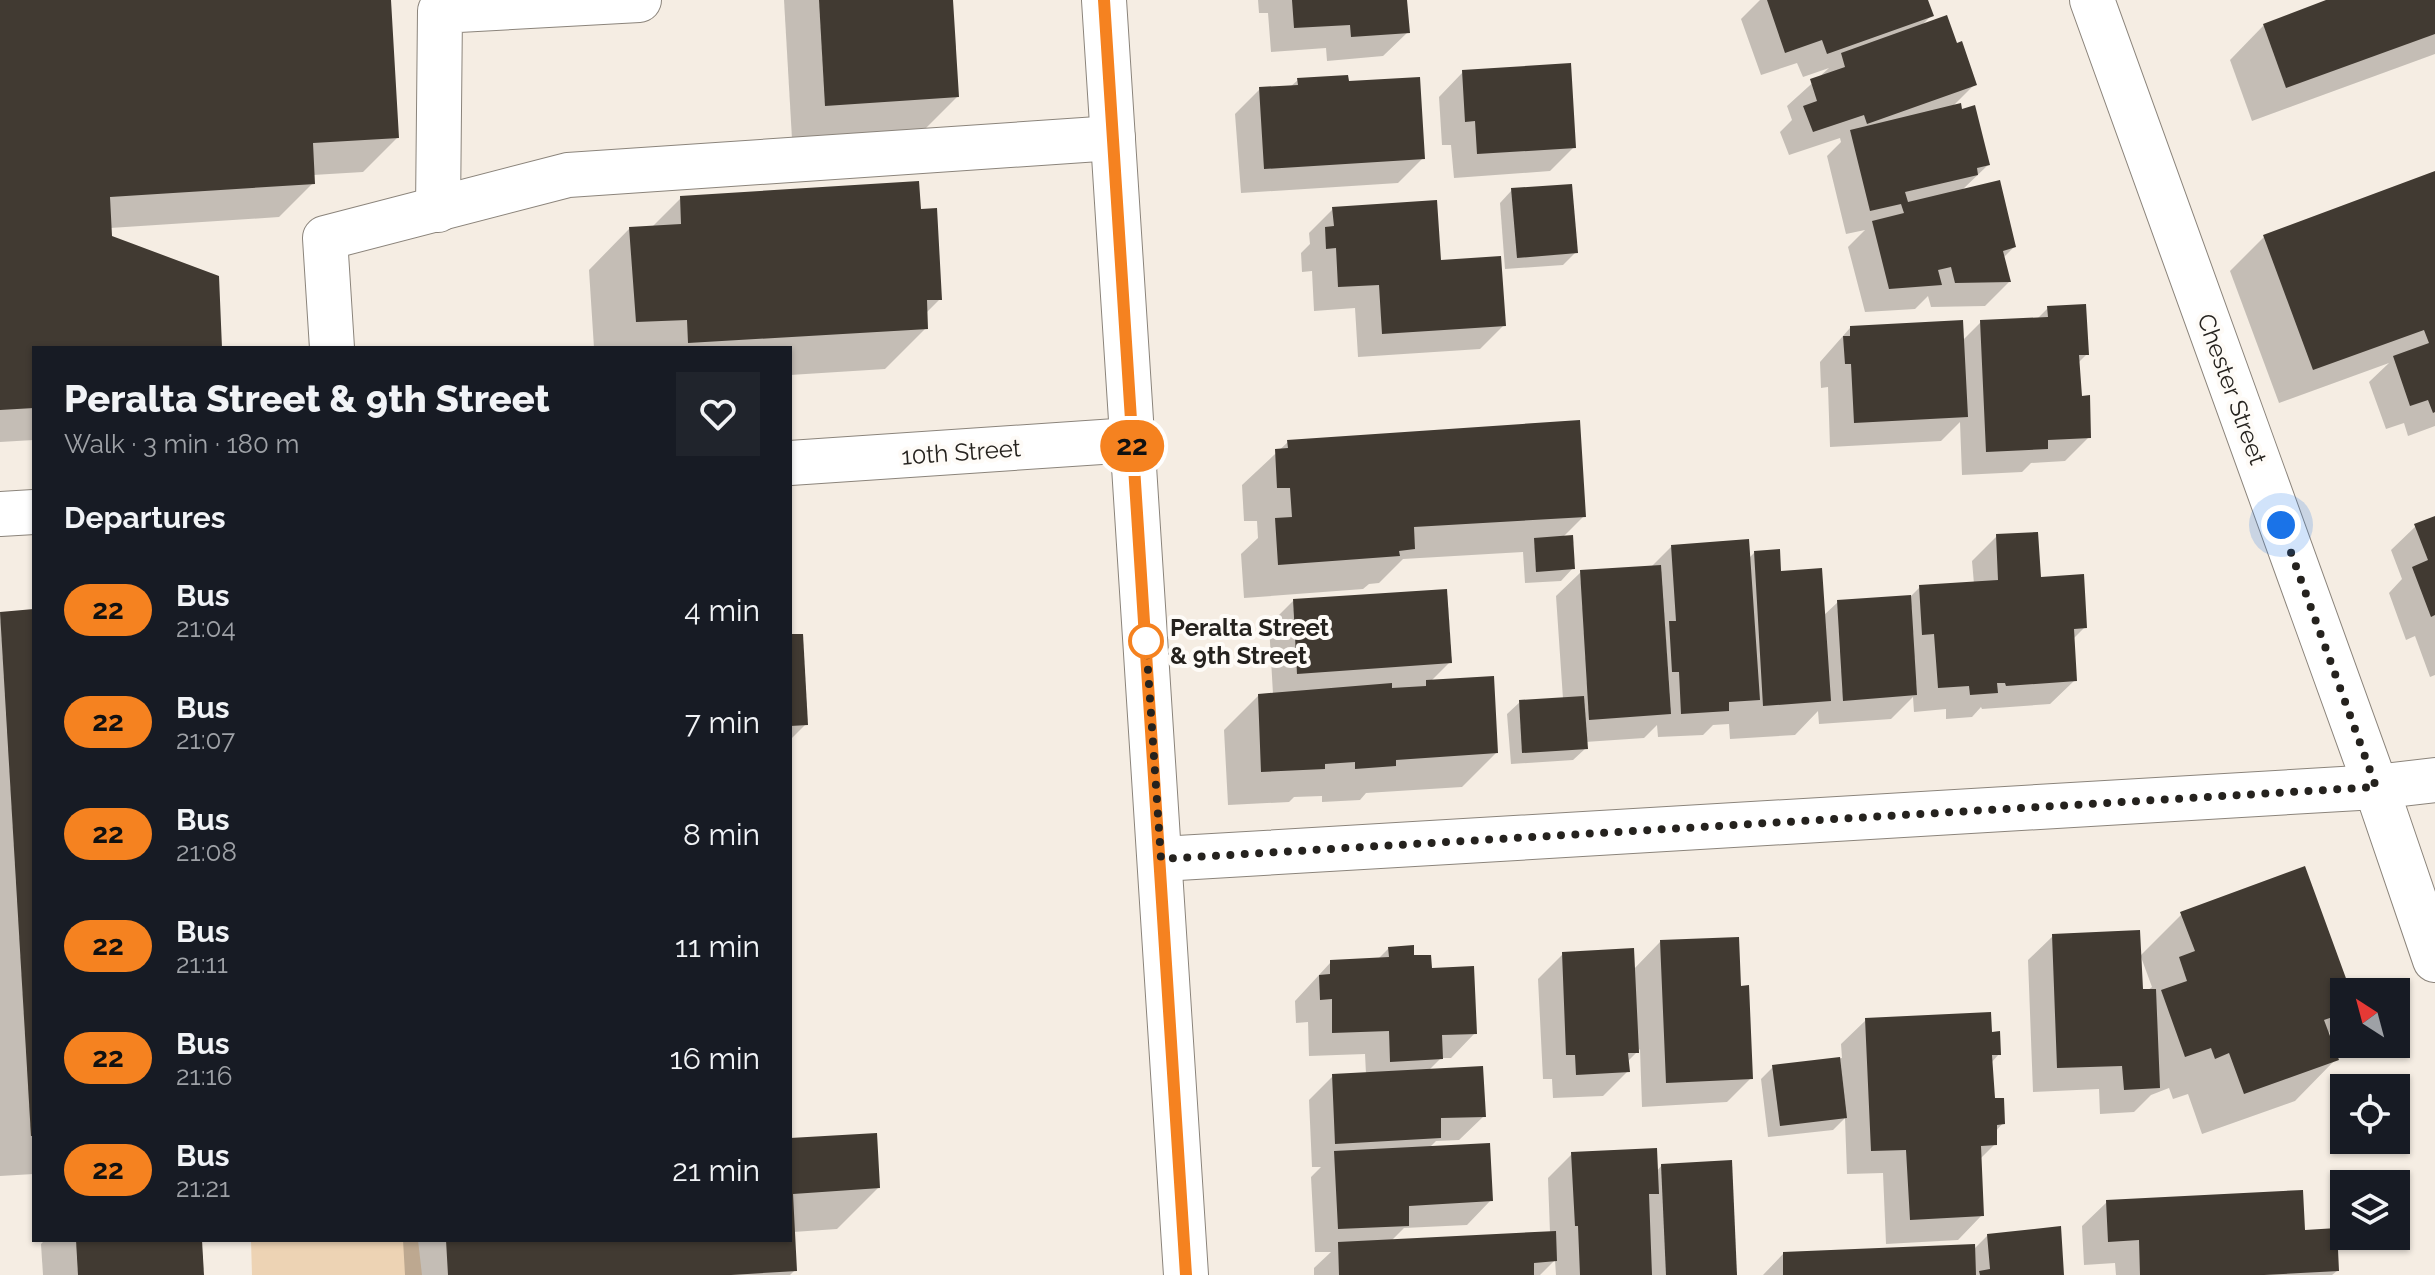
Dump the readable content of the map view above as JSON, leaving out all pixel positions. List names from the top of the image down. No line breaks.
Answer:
{"streets":{"street":["Chester Street","10th Street"]},"places":["Peralta Street & 9th Street"],"lines":["bus line 22"],"north":"top left","page":{"on_map":"22","heading":[["Peralta Street & 9th Street","Walk · 3 min · 180 m"],"Departures"],"list":[{"mark":"22","name":"Bus","note":"21:04","value":"4 min"},{"mark":"22","name":"Bus","note":"21:07","value":"7 min"},{"mark":"22","name":"Bus","note":"21:08","value":"8 min"},{"mark":"22","name":"Bus","note":"21:11","value":"11 min"},{"mark":"22","name":"Bus","note":"21:16","value":"16 min"},{"mark":"22","name":"Bus","note":"21:21","value":"21 min"}]}}
